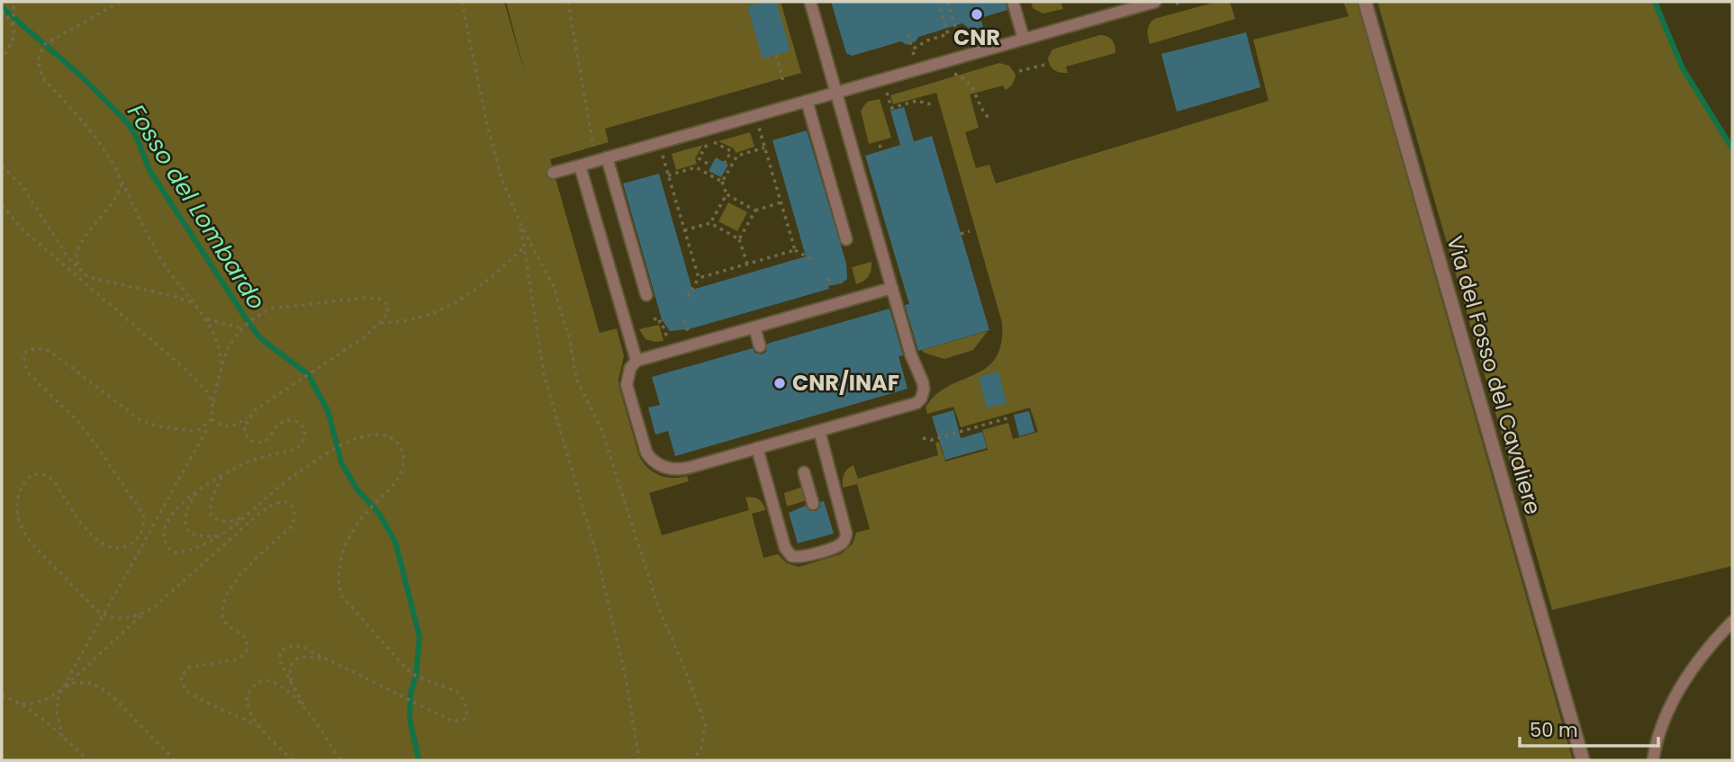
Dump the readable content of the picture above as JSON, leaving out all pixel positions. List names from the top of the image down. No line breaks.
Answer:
{"streets":{"street":["Via del Fosso del Cavaliere"]},"water":["Fosso del Lombardo"],"places":["CNR","CNR/INAF"],"scale_bar":"50 m"}
